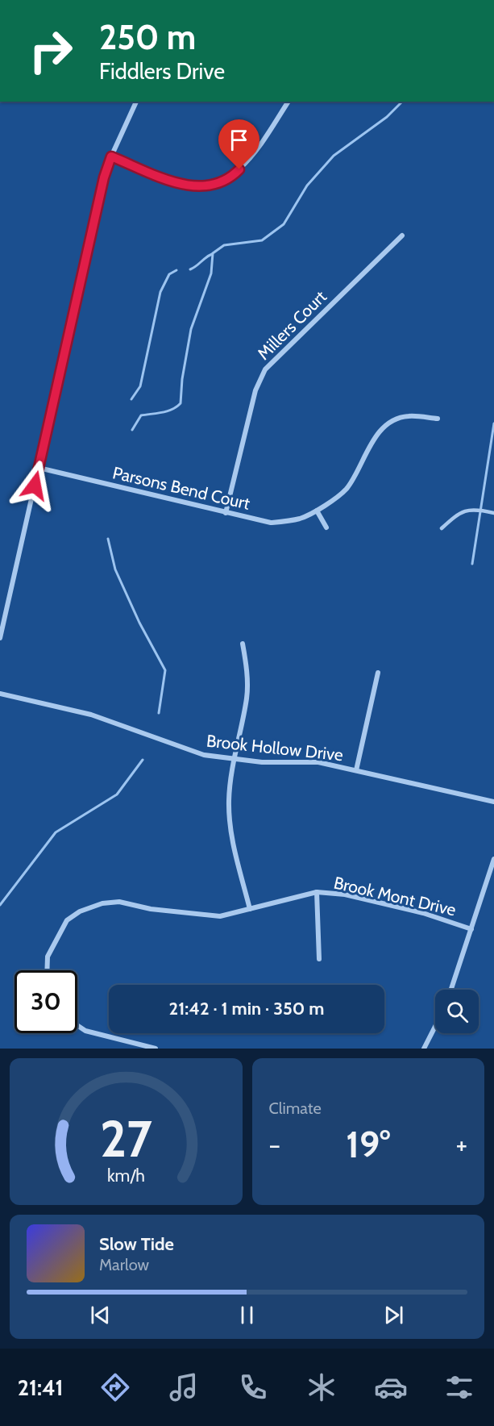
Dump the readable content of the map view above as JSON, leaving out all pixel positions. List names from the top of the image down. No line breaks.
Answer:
{"streets":{"street":["Millers Court","Parsons Bend Court","Brook Hollow Drive","Brook Mont Drive"]},"crossings":[["Millers Court","Parsons Bend Court"]],"page":{"turn":["250 m","Fiddlers Drive"],"limit":"30","trip":"21:42 · 1 min · 350 m","tile":"Climate","heat":["−","19°","+"],"song":["Slow Tide","Marlow"],"tabs":"21:41","gauge":["27","km/h"]}}
